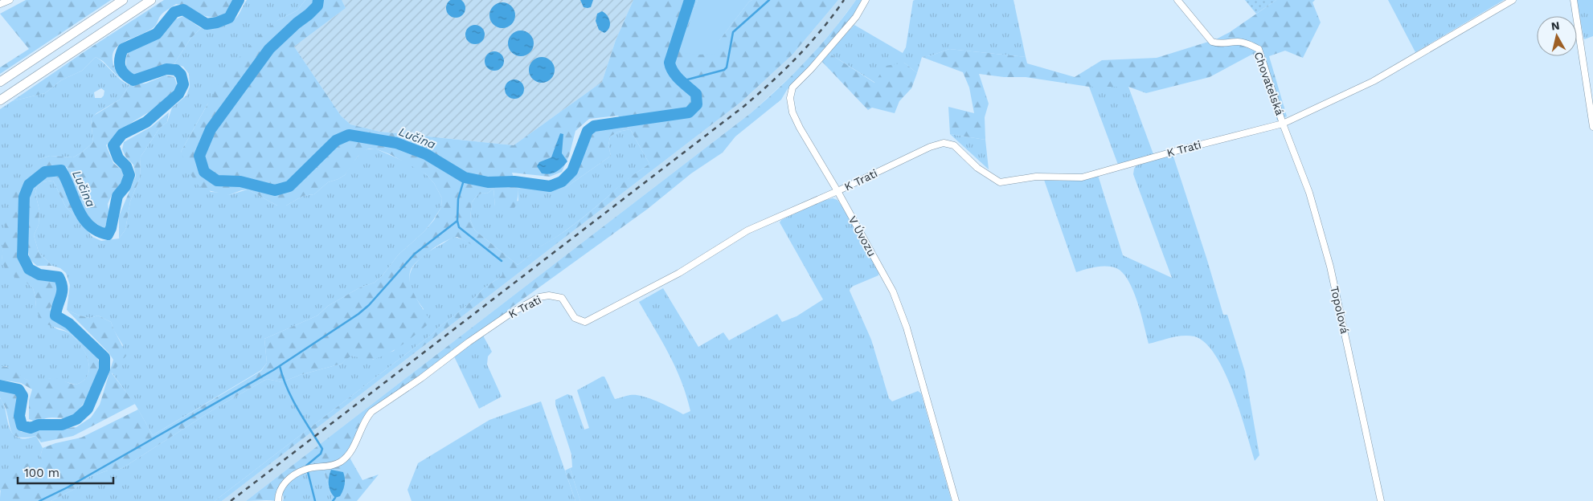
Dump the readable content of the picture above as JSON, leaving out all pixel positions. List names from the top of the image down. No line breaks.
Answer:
{"streets":{"street":["Chovatelská","K Trati","V Úvozu","Topolová"]},"crossings":[["Chovatelská","K Trati"],["Chovatelská","Topolová"],["K Trati","V Úvozu"],["K Trati","Topolová"]],"water":["Lučina"],"scale_bar":"100 m","north":"top"}
